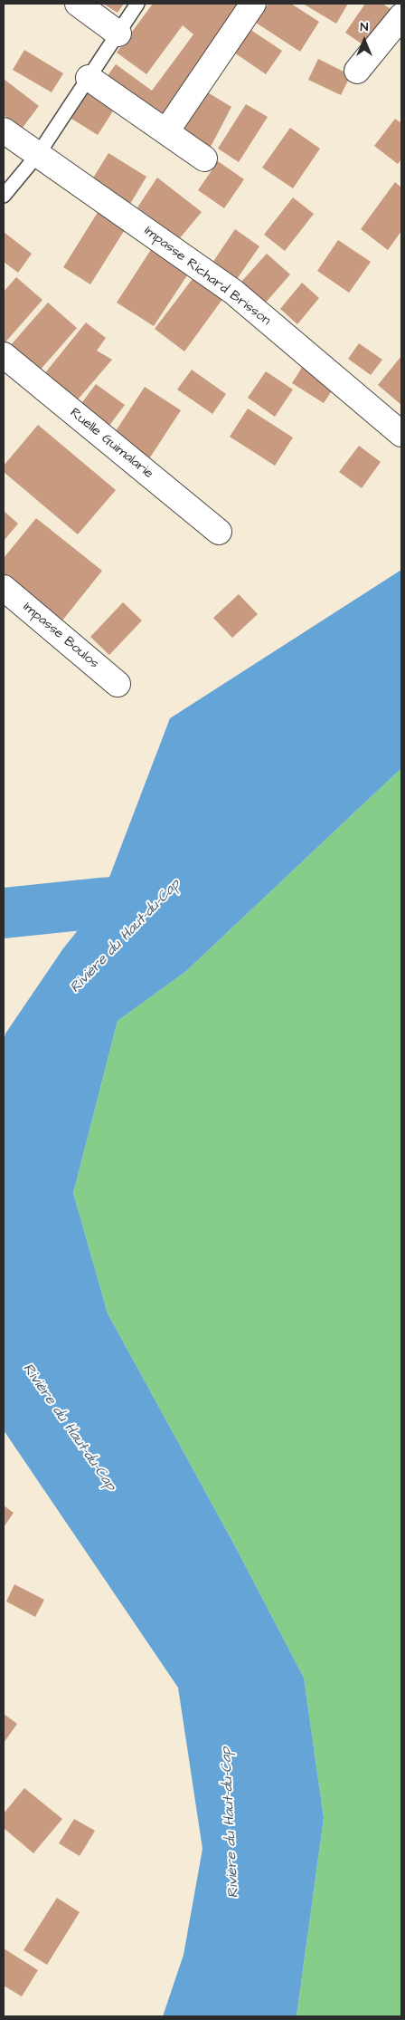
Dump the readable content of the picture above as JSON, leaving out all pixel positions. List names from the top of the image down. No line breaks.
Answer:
{"streets":{"street":["Impasse Richard Brisson","Ruelle Guimalarie","Impasse Boulos"]},"water":["Rivière du Haut-du-Cap"],"north":"top"}
